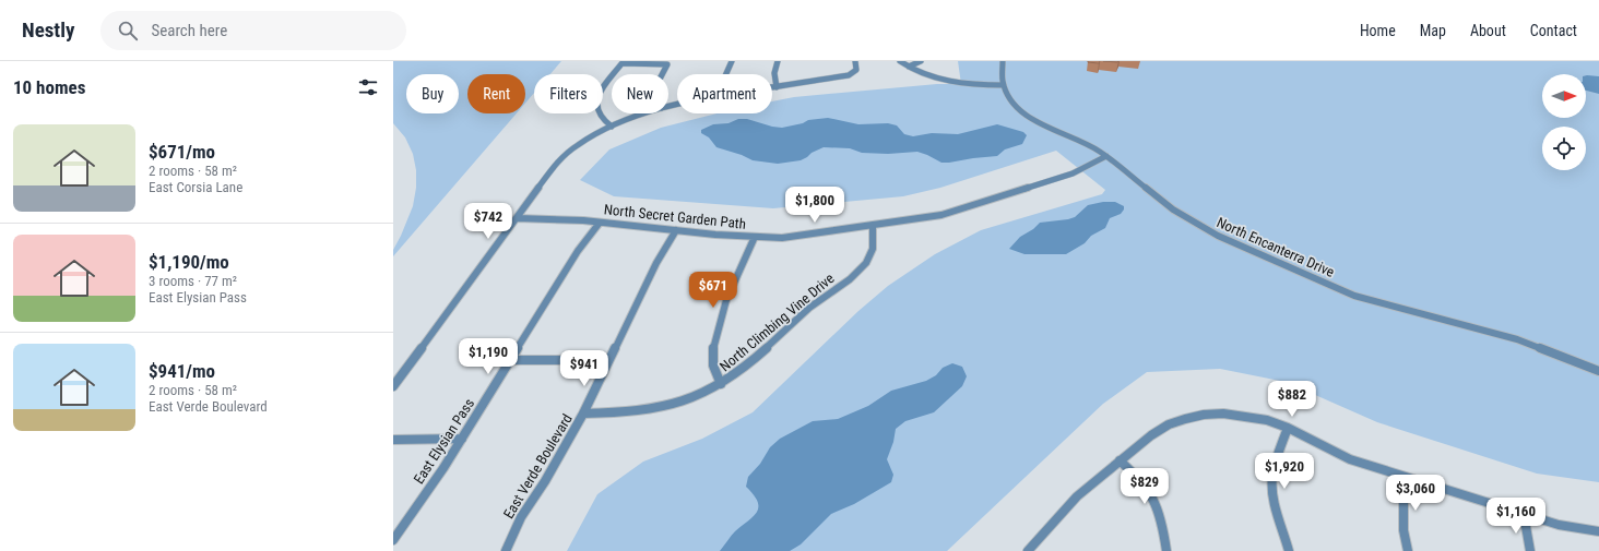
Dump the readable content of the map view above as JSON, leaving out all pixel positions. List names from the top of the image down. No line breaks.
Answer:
{"streets":{"street":["North Secret Garden Path","North Encanterra Drive","North Climbing Vine Drive","East Elysian Pass","East Verde Boulevard"]},"crossings":[["North Secret Garden Path","North Encanterra Drive"],["North Secret Garden Path","North Climbing Vine Drive"],["North Secret Garden Path","East Elysian Pass"],["North Secret Garden Path","East Verde Boulevard"],["North Climbing Vine Drive","East Verde Boulevard"]],"north":"right","page":{"header":"Nestly","search":"Search here","nav":["Home","Map","About","Contact"],"heading":"10 homes","chip":["Buy","Rent","Filters","New","Apartment"],"list":[{"name":"$671/mo","note":"2 rooms · 58 m² · East Corsia Lane"},{"name":"$1,190/mo","note":"3 rooms · 77 m² · East Elysian Pass"},{"name":"$941/mo","note":"2 rooms · 58 m² · East Verde Boulevard"}],"price":["$1,800","$742","$671","$1,190","$941","$882","$1,920","$829","$3,060","$1,160"]}}
